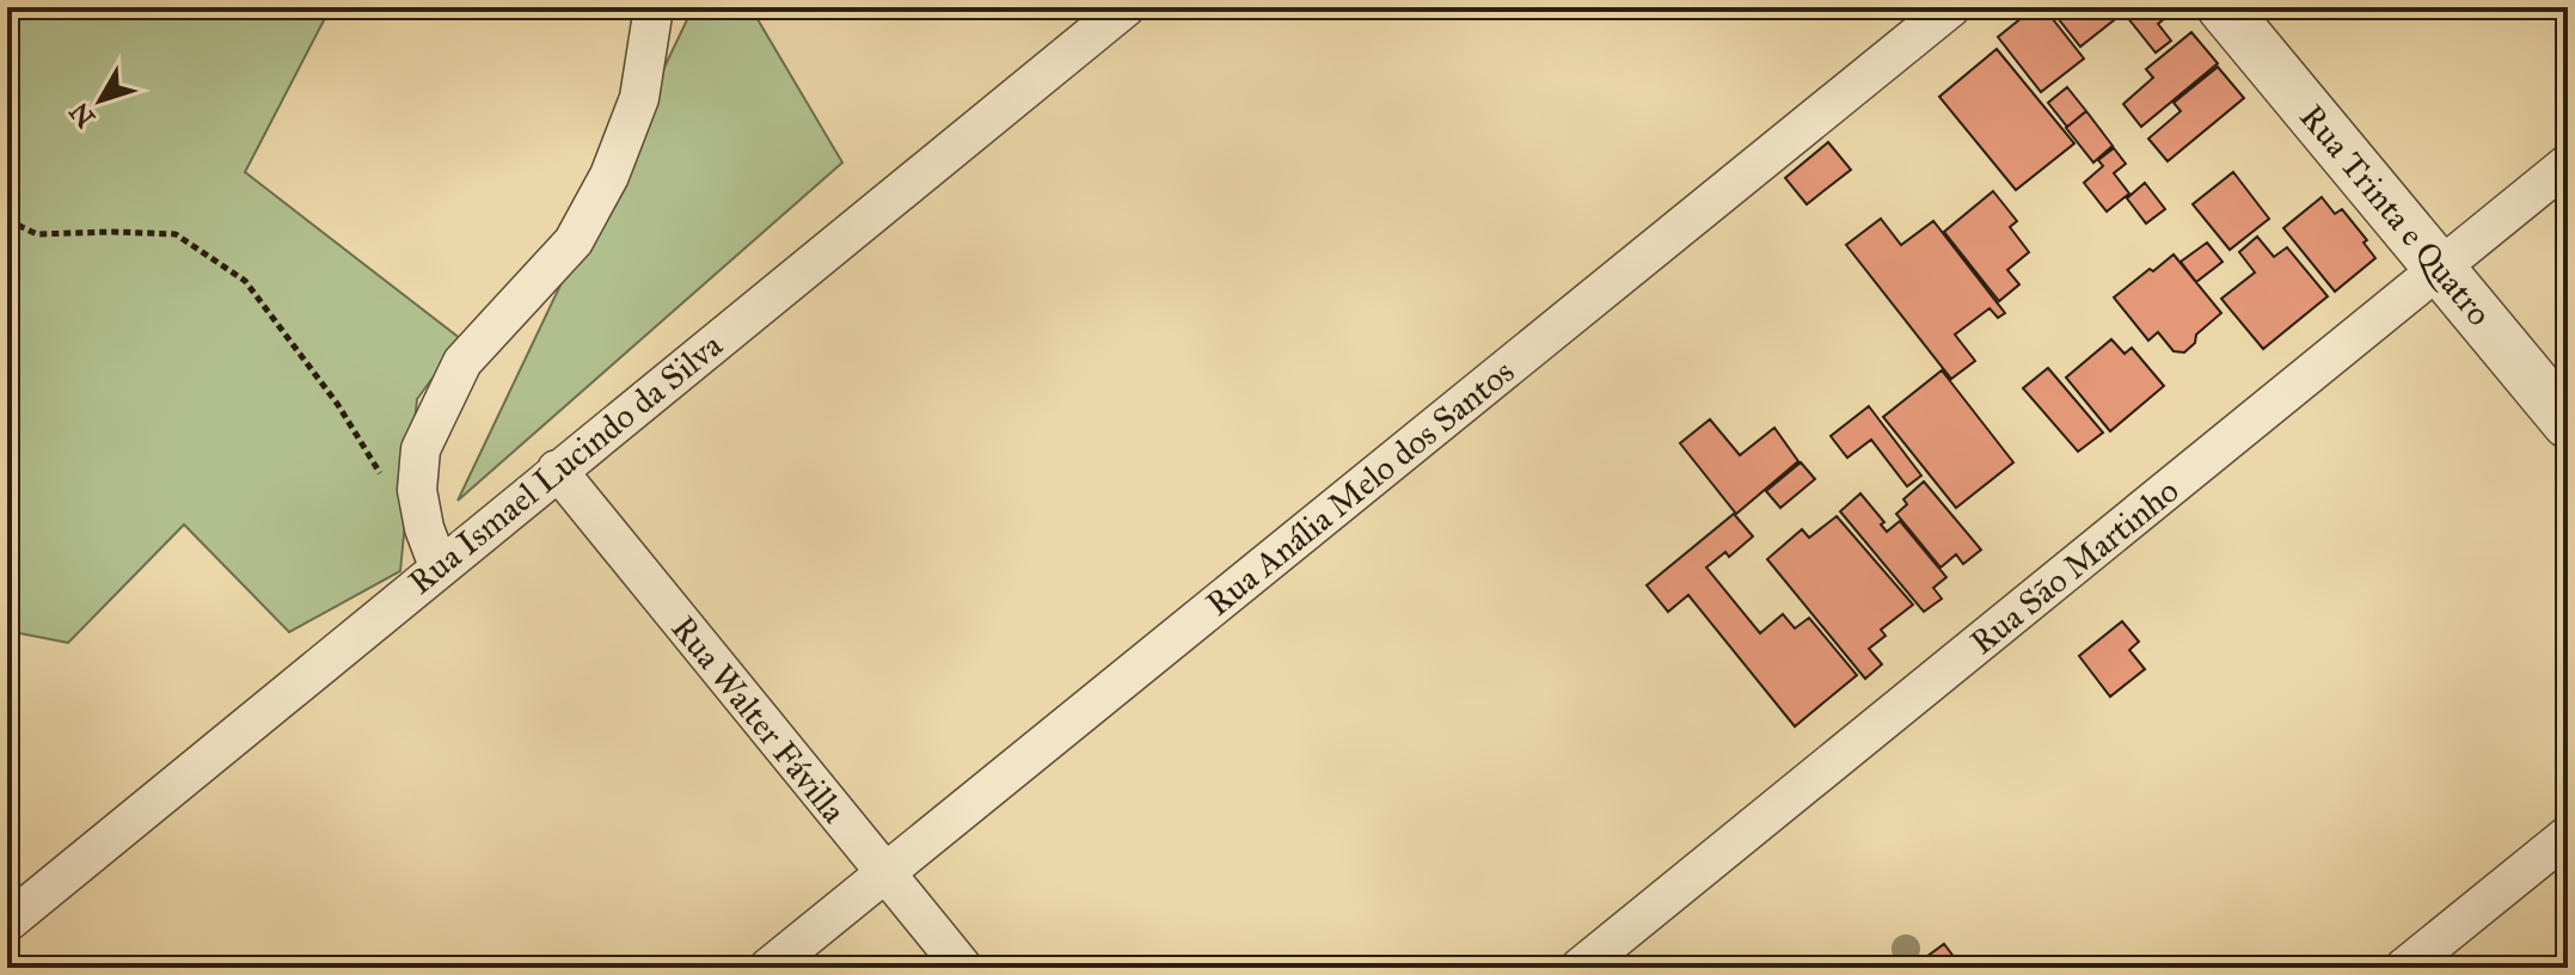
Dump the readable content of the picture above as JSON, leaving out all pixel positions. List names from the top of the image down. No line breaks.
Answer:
{"streets":{"street":["Rua Trinta e Quatro","Rua Ismael Lucindo da Silva","Rua Anália Melo dos Santos","Rua São Martinho","Rua Walter Fávilla"]},"crossings":[["Rua Trinta e Quatro","Rua São Martinho"],["Rua Ismael Lucindo da Silva","Rua Walter Fávilla"],["Rua Anália Melo dos Santos","Rua Walter Fávilla"]],"north":"bottom left"}
